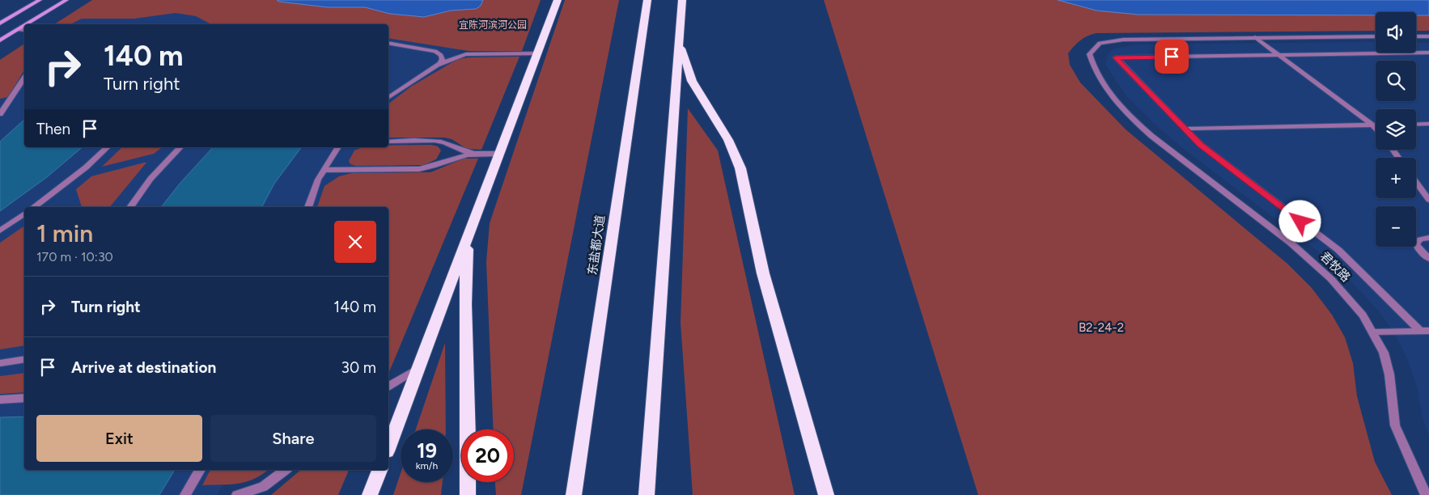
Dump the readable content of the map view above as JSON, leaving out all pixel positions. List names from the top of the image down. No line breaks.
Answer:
{"streets":{"highway":["东盐都大道"],"street":["君牧路"]},"parks":["宜陈河滨河公园","B2-24-2"],"page":{"map_buttons":["+","−"],"turn":["140 m","Turn right"],"then":"Then","heading":["1 min","170 m · 10:30"],"list":[{"name":"Turn right","value":"140 m"},{"name":"Arrive at destination","value":"30 m"}],"buttons":["Exit","Share"],"speed":"19 km/h","limit":"20"}}
